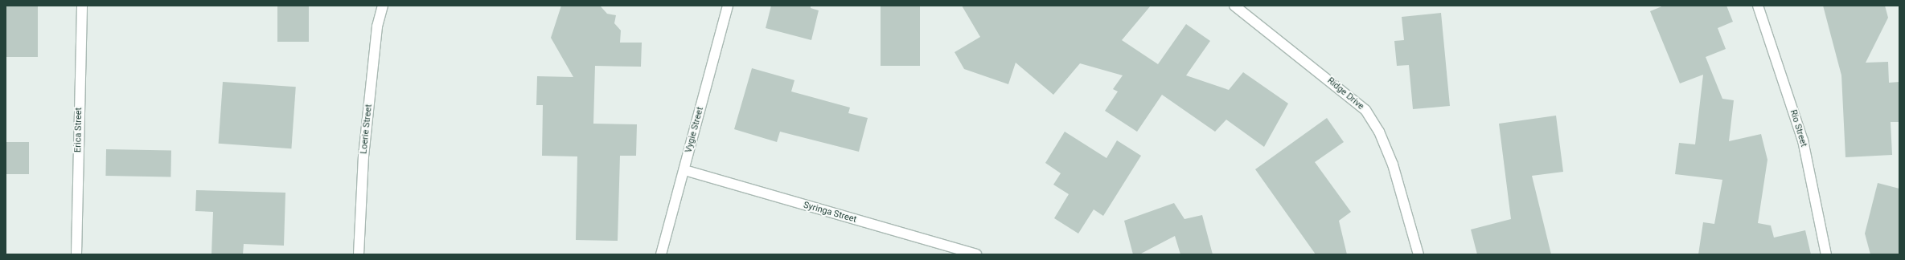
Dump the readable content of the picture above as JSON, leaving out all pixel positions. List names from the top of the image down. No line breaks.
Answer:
{"streets":{"street":["Ridge Drive","Rio Street","Loerie Street","Erica Street","Vygie Street","Syringa Street"]},"crossings":[["Vygie Street","Syringa Street"]]}
